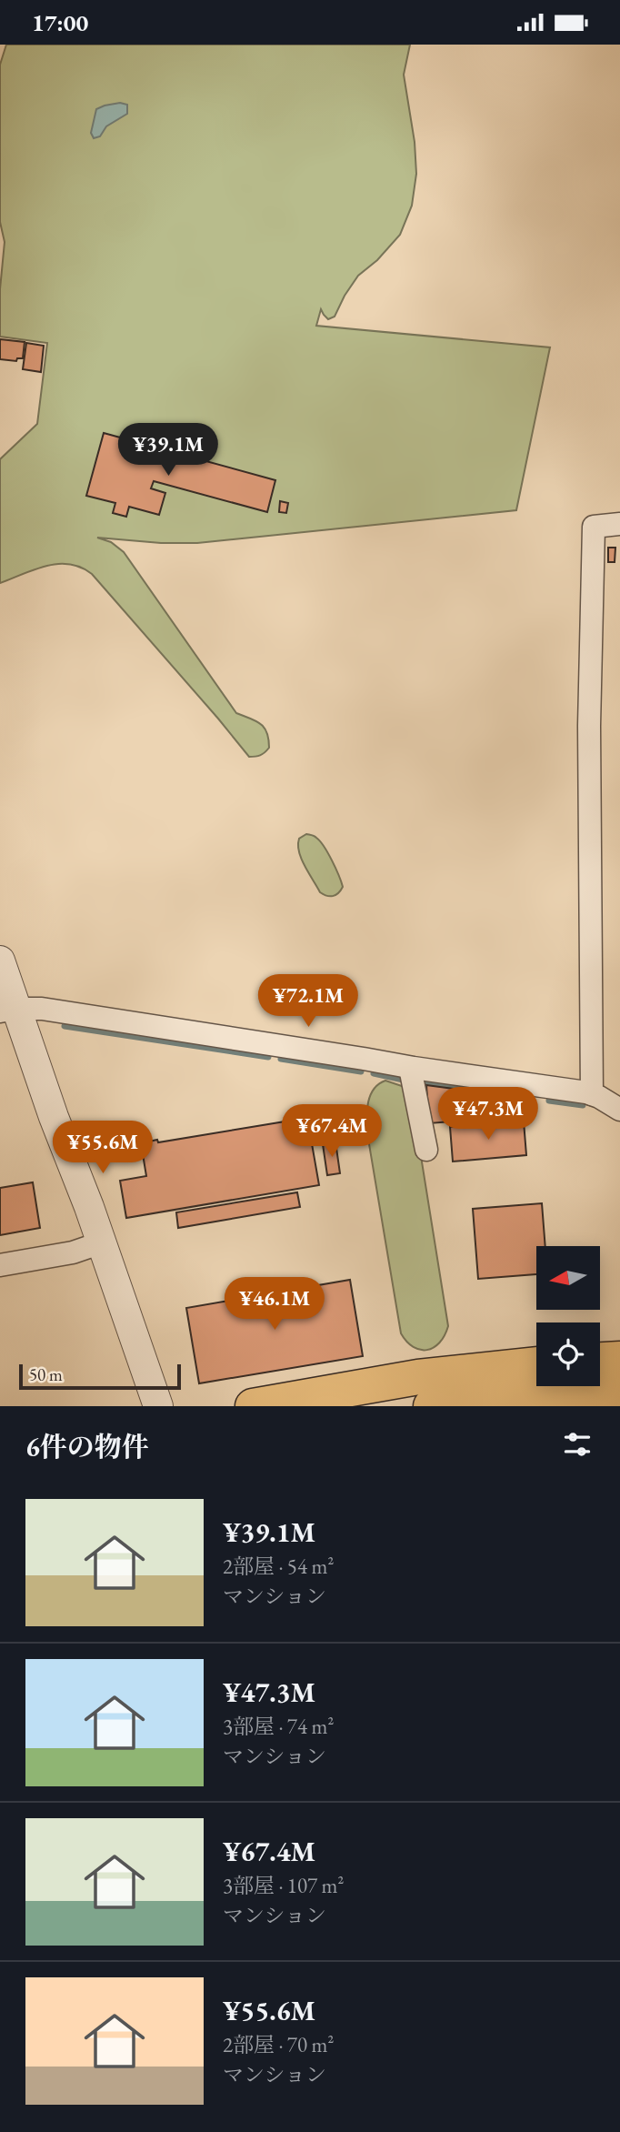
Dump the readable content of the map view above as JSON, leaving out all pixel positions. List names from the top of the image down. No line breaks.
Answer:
{"scale_bar":"50 m","north":"left","page":{"status":"17:00","price":["¥39.1M","¥72.1M","¥47.3M","¥67.4M","¥55.6M","¥46.1M"],"scale":"50 m","heading":"6件の物件","list":[{"name":"¥39.1M","note":"2部屋 · 54 m² · マンション"},{"name":"¥47.3M","note":"3部屋 · 74 m² · マンション"},{"name":"¥67.4M","note":"3部屋 · 107 m² · マンション"},{"name":"¥55.6M","note":"2部屋 · 70 m² · マンション"}]}}
